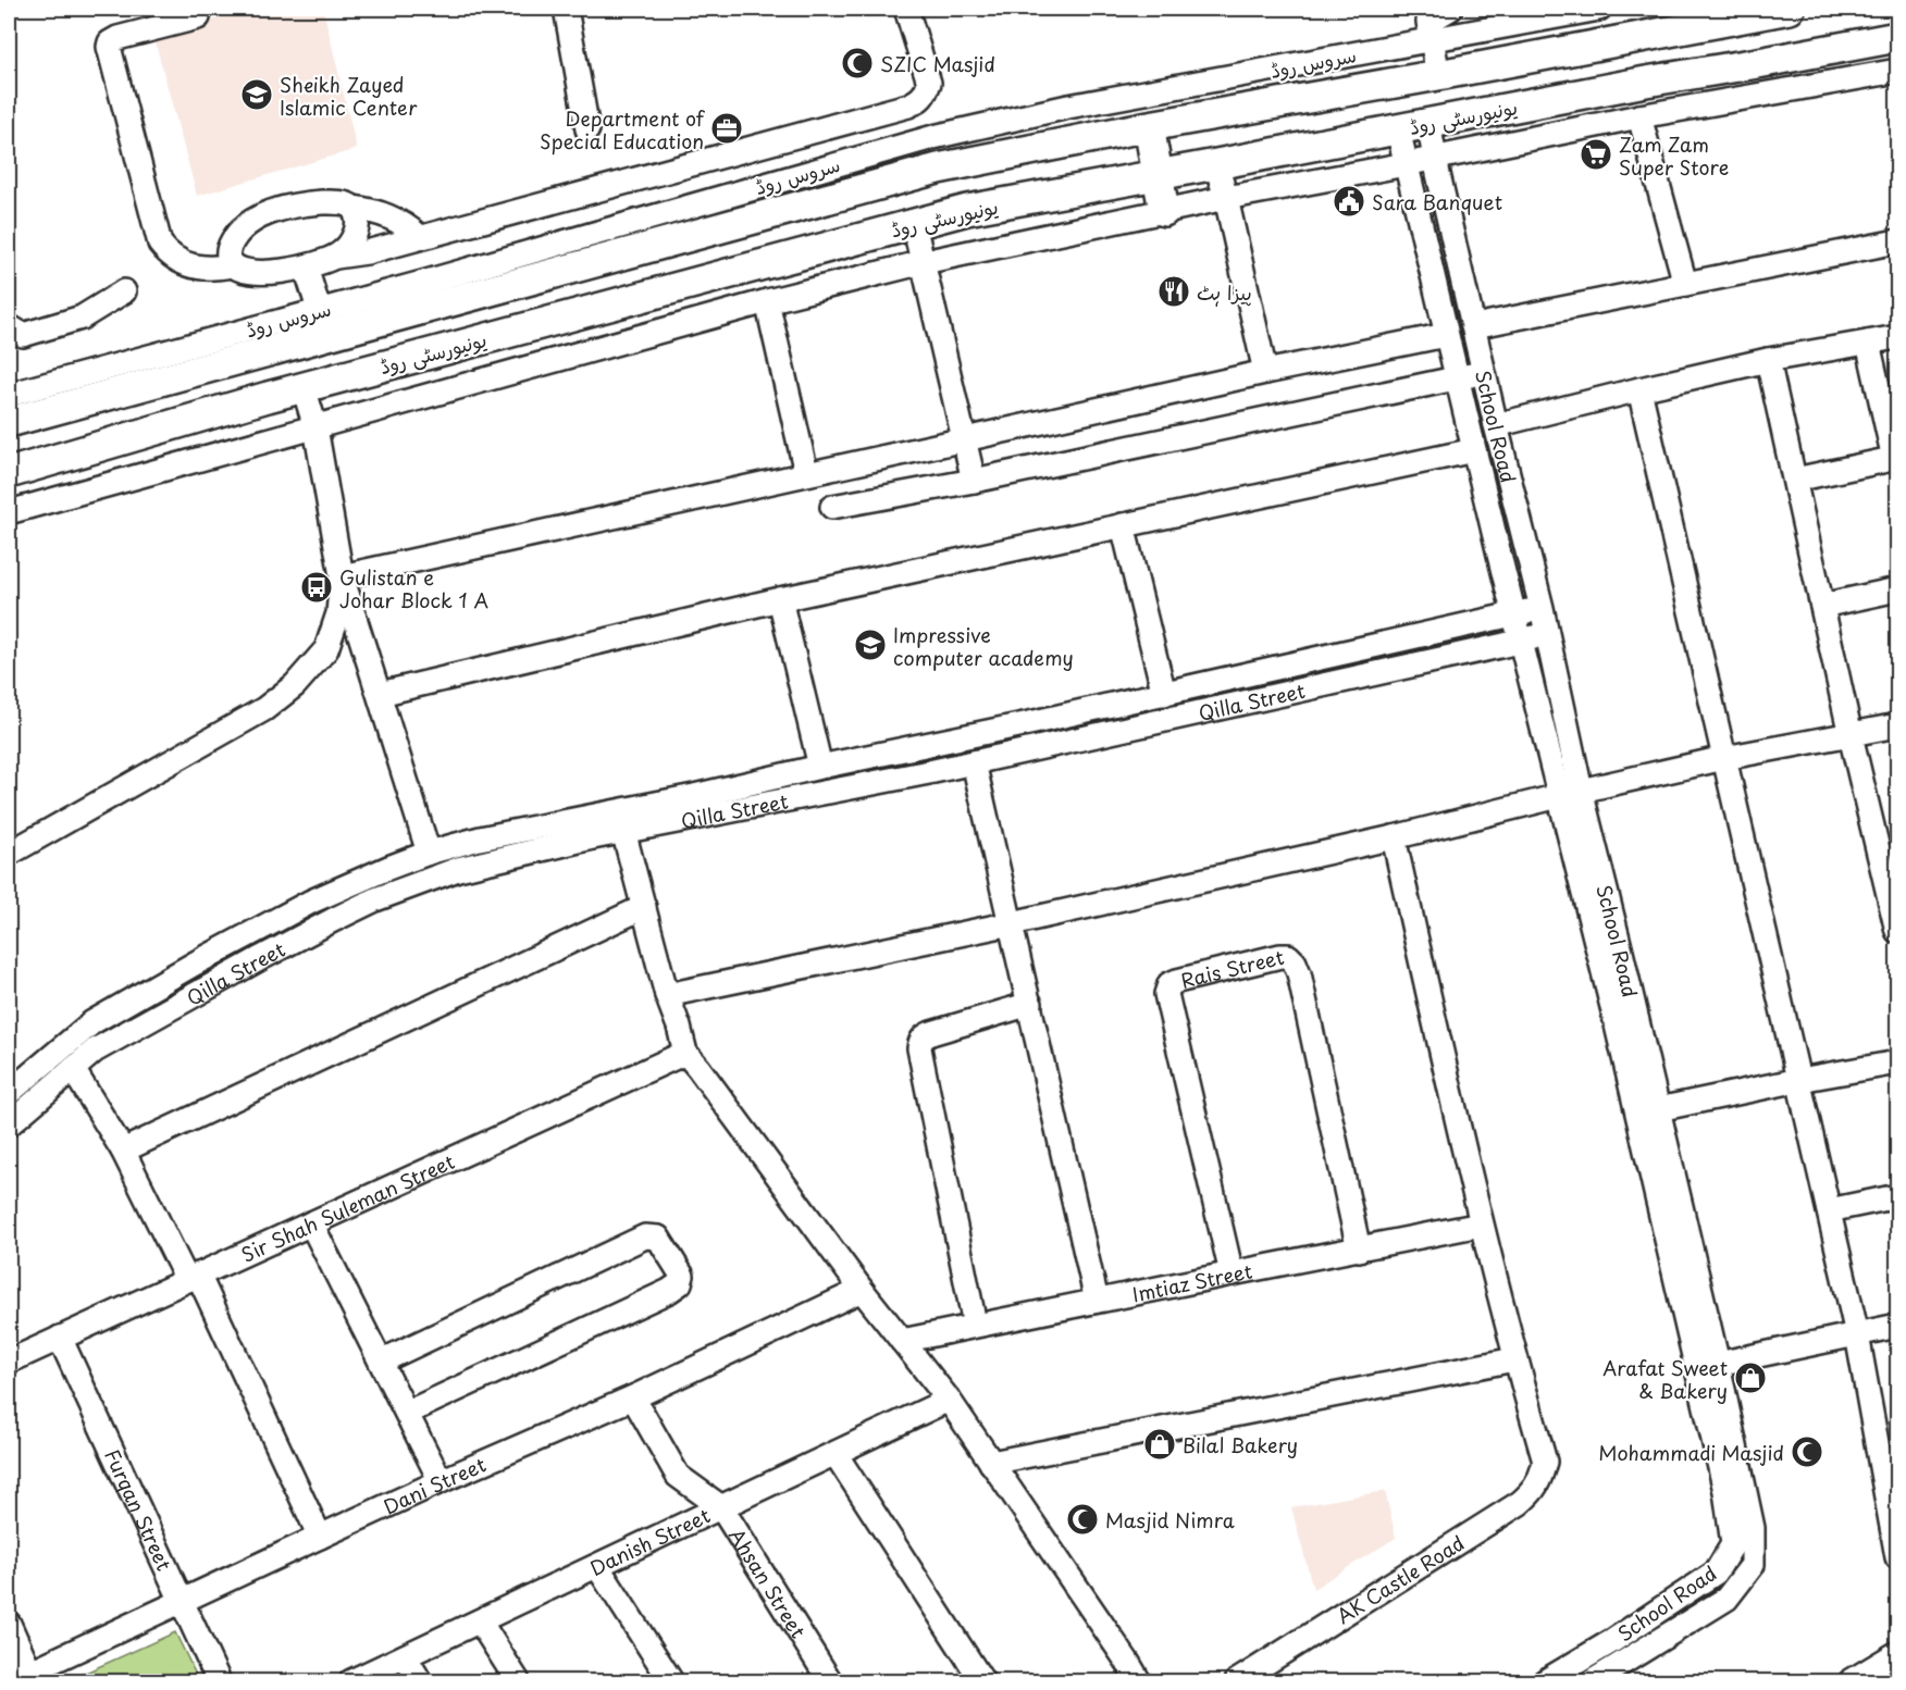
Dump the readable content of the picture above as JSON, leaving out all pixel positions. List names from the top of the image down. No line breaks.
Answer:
{"streets":{"main road":["یونیورسٹی روڈ"],"street":["سروس روڈ","School Road","Qilla Street","Rais Street","Sir Shah Suleman Street","Imtiaz Street","Dani Street","Furqan Street","Danish Street","AK Castle Road","Ahsan Street"]},"crossings":[["یونیورسٹی روڈ","School Road"],["School Road","Qilla Street"],["Rais Street","Imtiaz Street"],["Sir Shah Suleman Street","Furqan Street"],["Dani Street","Furqan Street"],["Dani Street","Ahsan Street"],["Danish Street","Ahsan Street"]],"places":{"mosque":["SZIC Masjid","Mohammadi Masjid","Masjid Nimra"],"school or university":["Sheikh Zayed Islamic Center","Impressive computer academy"],"office":["Department of Special Education"],"supermarket":["Zam Zam Super Store"],"public building":["Sara Banquet"],"restaurant":["پیزا ہٹ"],"bus stop":["Gulistan e Johar Block 1 A"],"shop":["Arafat Sweet & Bakery","Bilal Bakery"]}}
